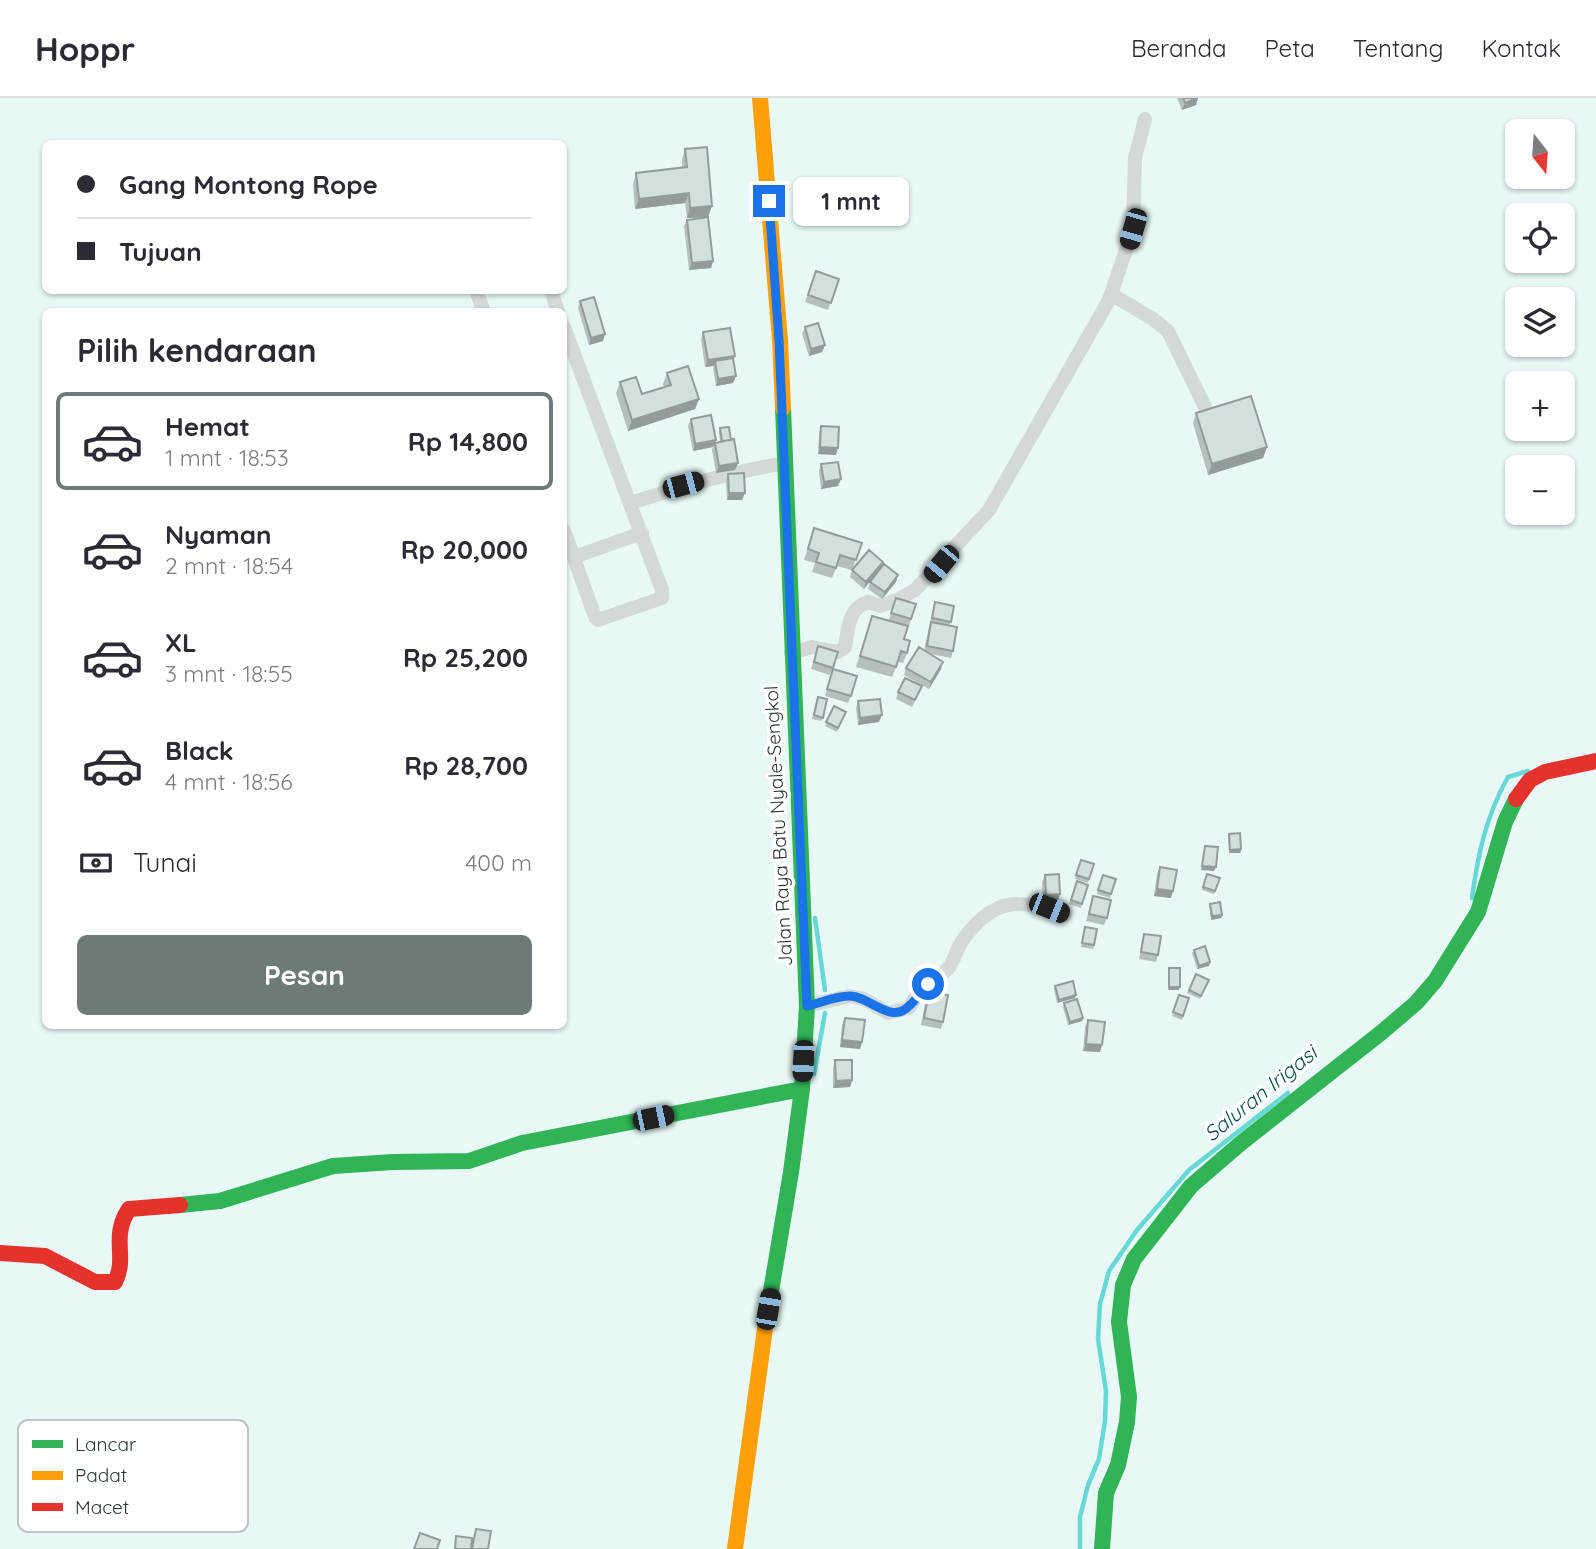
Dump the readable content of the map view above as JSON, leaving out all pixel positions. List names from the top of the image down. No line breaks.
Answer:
{"streets":{"street":["Jalan Raya Batu Nyale-Sengkol"]},"water":["Saluran Irigasi"],"legend":["Lancar","Padat","Macet"],"north":"bottom","page":{"header":"Hoppr","nav":["Beranda","Peta","Tentang","Kontak"],"map_buttons":["+","−"],"banner":["Gang Montong Rope","Tujuan"],"bubble":"1 mnt","heading":"Pilih kendaraan","list":[{"name":"Hemat","note":"1 mnt · 18:53","value":"Rp 14,800"},{"name":"Nyaman","note":"2 mnt · 18:54","value":"Rp 20,000"},{"name":"XL","note":"3 mnt · 18:55","value":"Rp 25,200"},{"name":"Black","note":"4 mnt · 18:56","value":"Rp 28,700"}],"pay":["Tunai","400 m"],"buttons":"Pesan"}}
